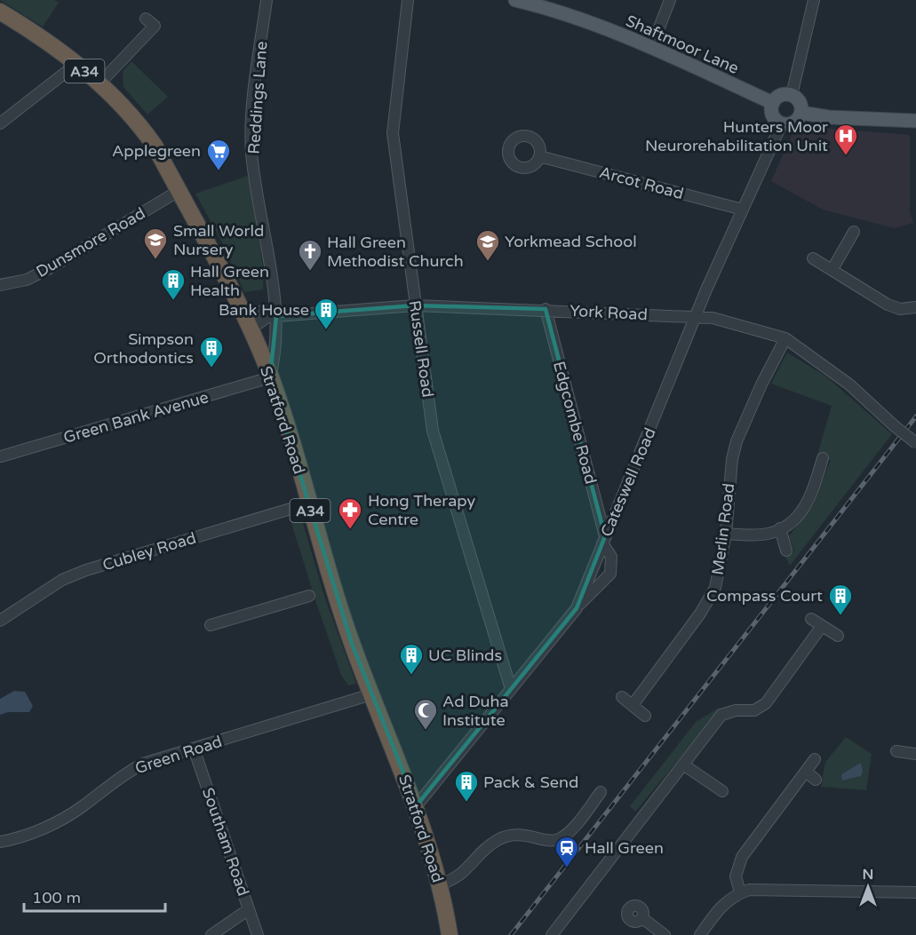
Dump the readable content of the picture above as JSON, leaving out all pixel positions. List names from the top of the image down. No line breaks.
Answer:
{"streets":{"highway":["A34","Stratford Road"],"main road":["Shaftmoor Lane"],"street":["Reddings Lane","Arcot Road","Dunsmore Road","York Road","Russell Road","Green Bank Avenue","Edgcombe Road","Cateswell Road","Merlin Road","Cubley Road","Green Road","Southam Road"]},"crossings":[["Shaftmoor Lane","Cateswell Road"],["Reddings Lane","York Road"],["Reddings Lane","Green Bank Avenue"],["Reddings Lane","Stratford Road"],["Arcot Road","Cateswell Road"],["Dunsmore Road","Stratford Road"],["York Road","Russell Road"],["York Road","Edgcombe Road"],["York Road","Cateswell Road"],["York Road","Merlin Road"],["Russell Road","Cateswell Road"],["Green Bank Avenue","Stratford Road"],["Stratford Road","Cateswell Road"],["Stratford Road","Cubley Road"],["Stratford Road","Green Road"],["Edgcombe Road","Cateswell Road"],["Green Road","Southam Road"]],"places":{"hospital":["Hunters Moor Neurorehabilitation Unit"],"supermarket":["Applegreen"],"school or university":["Small World Nursery","Yorkmead School"],"church":["Hall Green Methodist Church"],"building":["Hall Green Health","Bank House","Simpson Orthodontics","Compass Court","UC Blinds","Pack & Send"],"pharmacy":["Hong Therapy Centre"],"mosque":["Ad Duha Institute"],"station":["Hall Green"]},"scale_bar":"100 m","north":"top"}
